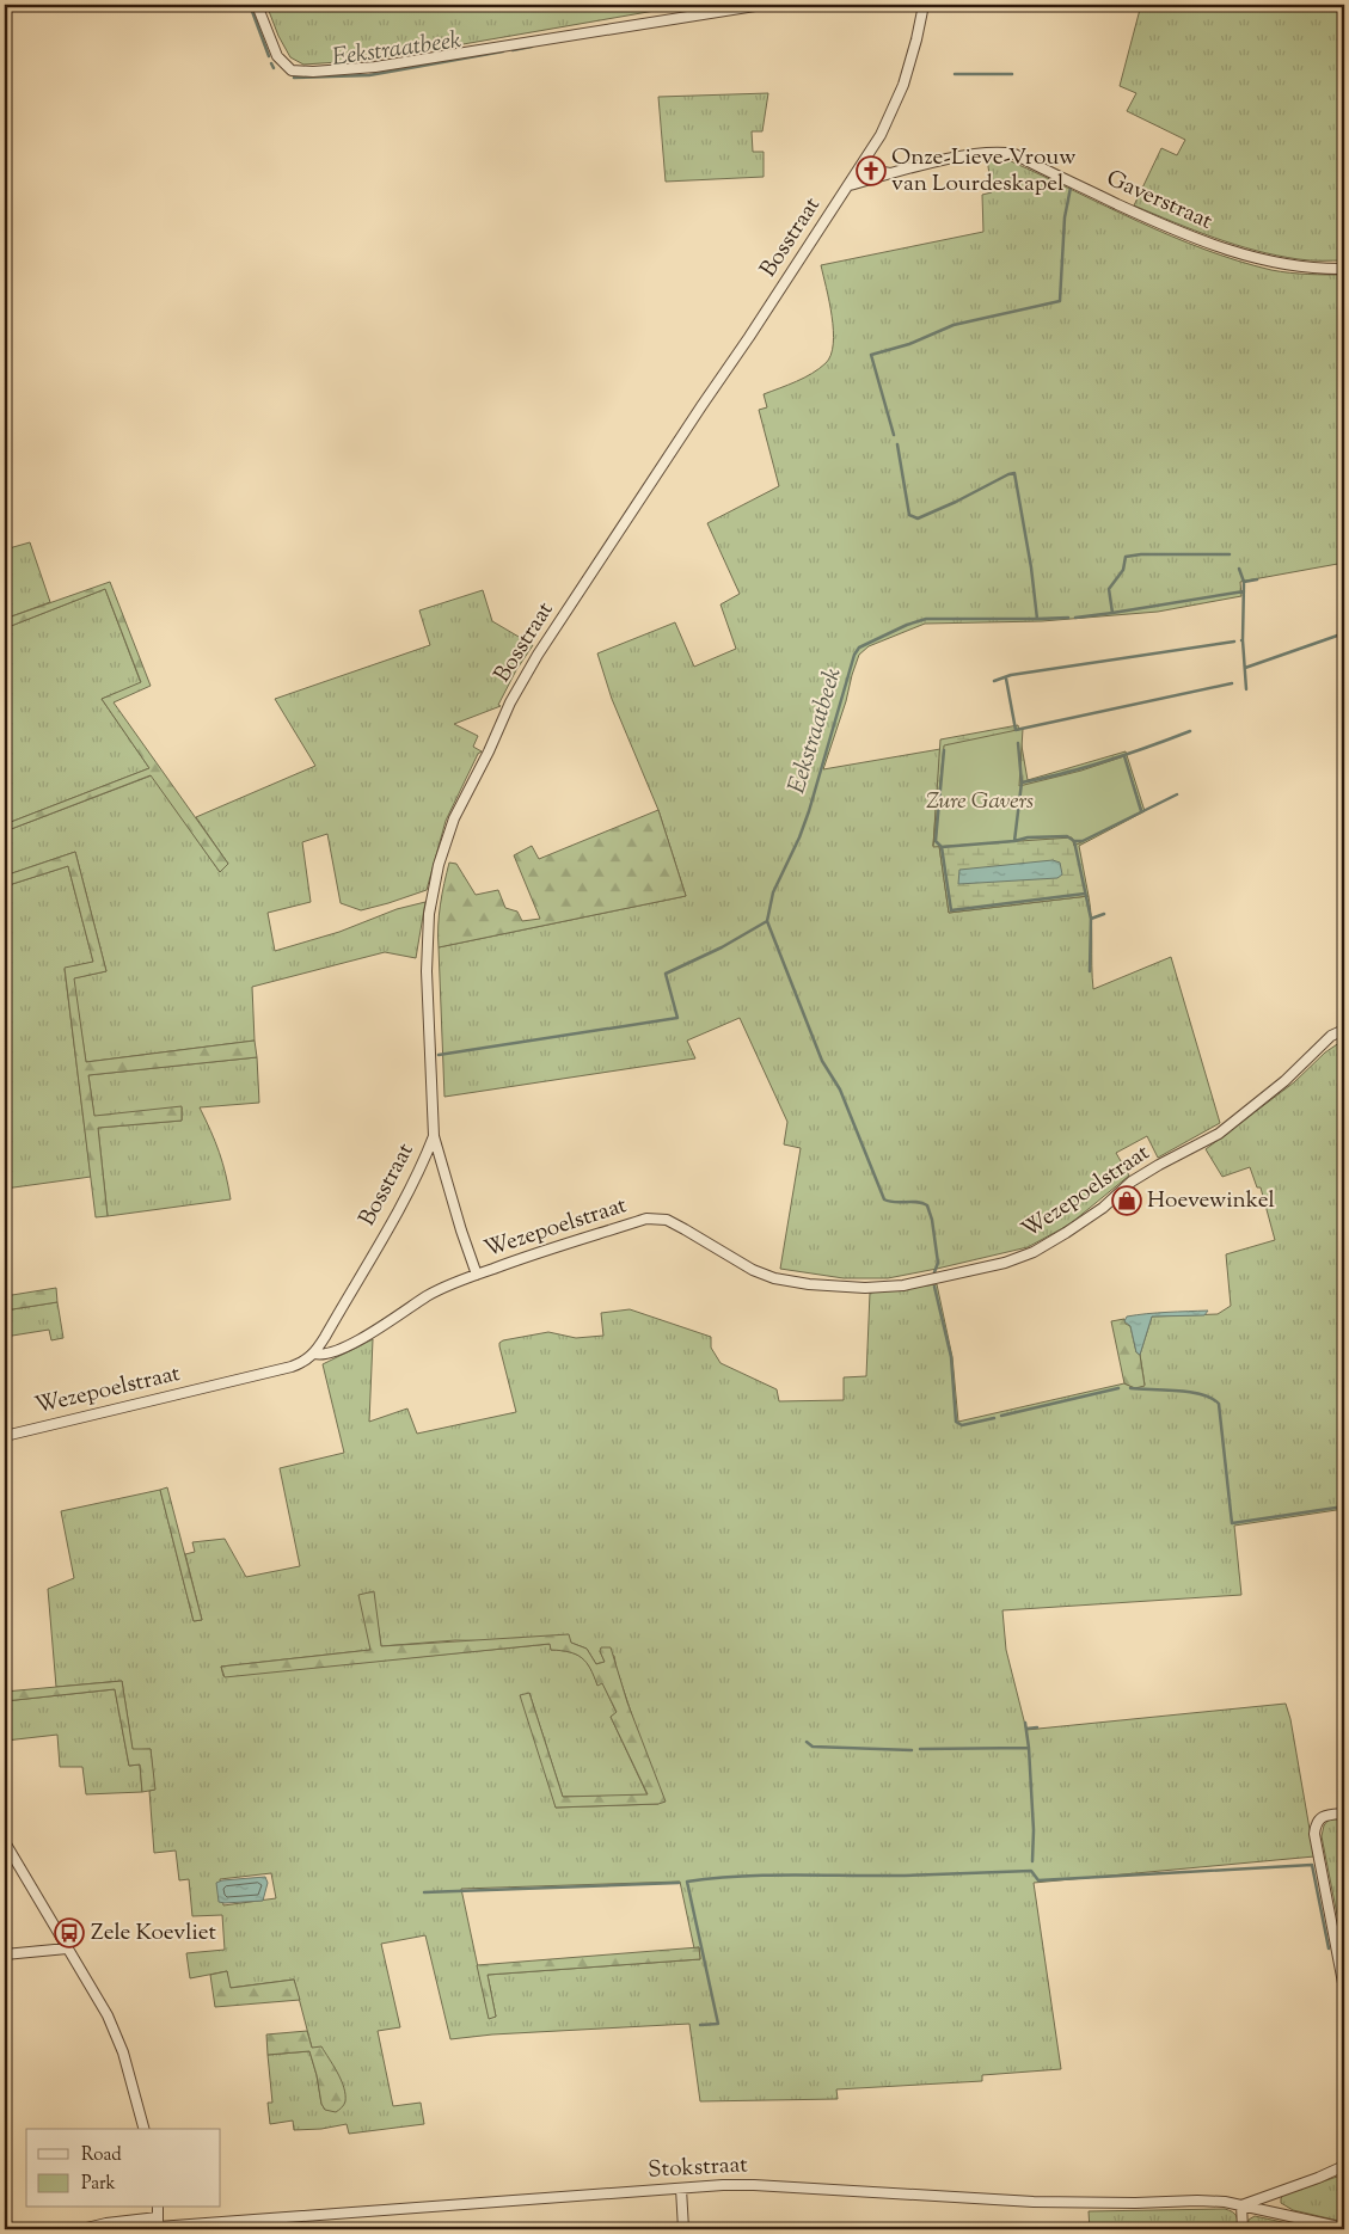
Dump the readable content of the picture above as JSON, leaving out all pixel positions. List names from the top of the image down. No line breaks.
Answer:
{"streets":{"street":["Gaverstraat","Bosstraat","Wezepoelstraat","Stokstraat"]},"crossings":[["Gaverstraat","Bosstraat"],["Bosstraat","Wezepoelstraat"]],"water":["Eekstraatbeek"],"parks":["Zure Gavers"],"places":{"church":["Onze-Lieve-Vrouw van Lourdeskapel"],"shop":["Hoevewinkel"],"bus stop":["Zele Koevliet"]},"legend":["Road","Park"]}
